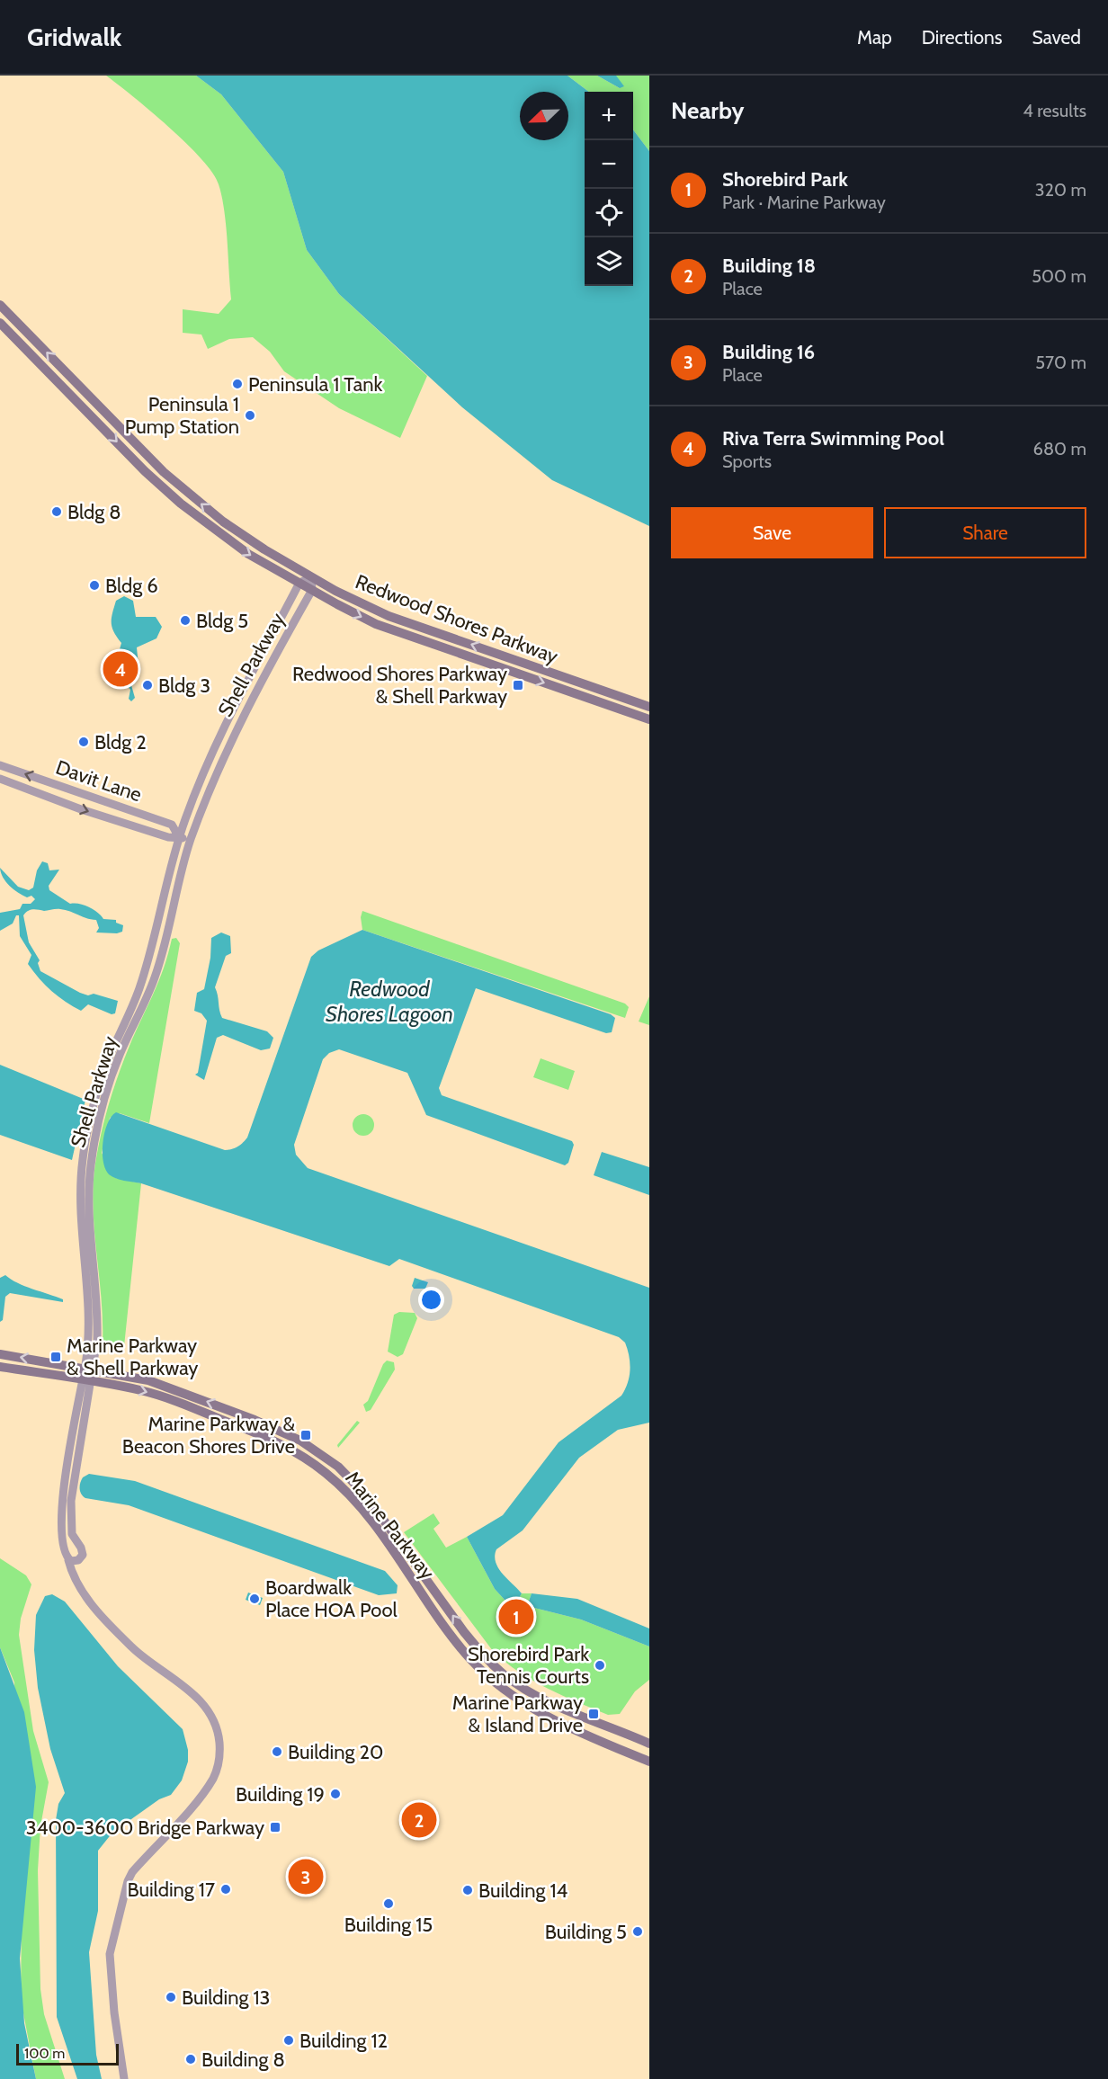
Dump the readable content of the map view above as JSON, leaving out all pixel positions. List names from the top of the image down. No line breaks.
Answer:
{"streets":{"main road":["Redwood Shores Parkway","Marine Parkway"],"street":["Shell Parkway","Davit Lane"]},"crossings":[["Redwood Shores Parkway","Shell Parkway"],["Shell Parkway","Davit Lane"],["Shell Parkway","Marine Parkway"]],"water":["Redwood Shores Lagoon"],"places":{"other":["Peninsula 1 Tank","Peninsula 1 Pump Station","Bldg 8","Bldg 6","Bldg 5","Bldg 3","Bldg 2","Boardwalk Place HOA Pool","Shorebird Park Tennis Courts","Building 20","Building 19","Building 17","Building 14","Building 15","Building 5","Building 13","Building 12","Building 8"],"transit":["Redwood Shores Parkway & Shell Parkway","Marine Parkway & Shell Parkway","Marine Parkway & Beacon Shores Drive","Marine Parkway & Island Drive","3400-3600 Bridge Parkway"]},"scale_bar":"100 m","north":"bottom left","page":{"header":"Gridwalk","nav":["Map","Directions","Saved"],"heading":["Nearby","4 results"],"map_buttons":["+","−"],"list":[{"mark":"1","name":"Shorebird Park","note":"Park · Marine Parkway","value":"320 m"},{"mark":"2","name":"Building 18","note":"Place","value":"500 m"},{"mark":"3","name":"Building 16","note":"Place","value":"570 m"},{"mark":"4","name":"Riva Terra Swimming Pool","note":"Sports","value":"680 m"}],"buttons":["Save","Share"],"pins":["4","1","2","3"],"scale":"100 m"}}
